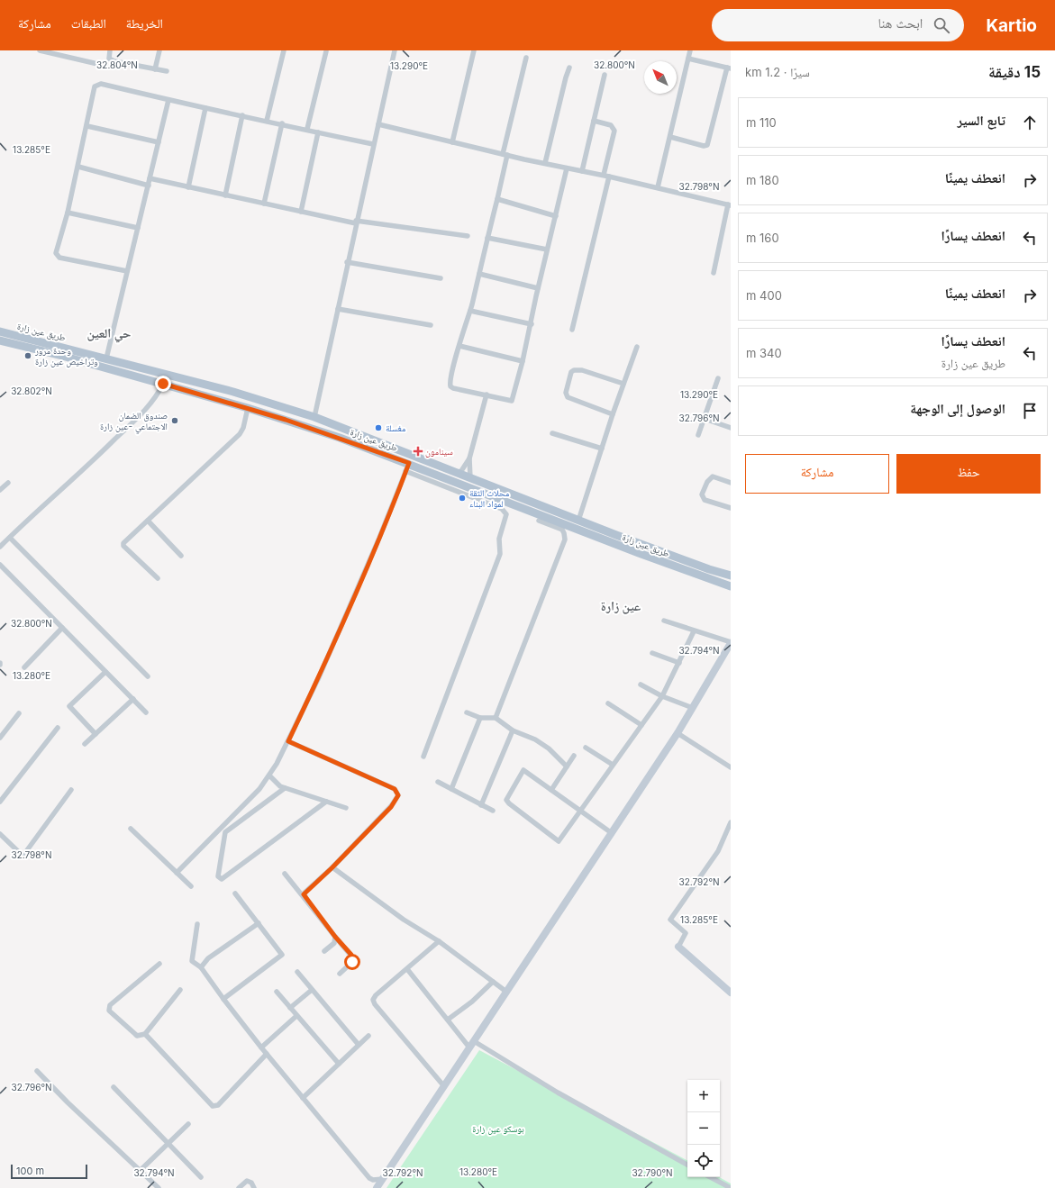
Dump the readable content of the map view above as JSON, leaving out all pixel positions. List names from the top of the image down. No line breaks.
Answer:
{"streets":{"main road":["طريق عين زارة"]},"districts":["حي العين","عين زارة"],"parks":["بوسكو عين زارة"],"places":{"other":["وحدة مرور وتراخيص عين زارة","صندوق الضمان الاجتماعي -عين زارة","مغسلة","محلات الثقة لمواد البناء"],"health":["سينامون"]},"scale_bar":"100 m","north":"top left","page":{"header":"Kartio","search":"ابحث هنا","nav":["الخريطة","الطبقات","مشاركة"],"heading":["15 دقيقة","سيرًا · 1.2 km"],"list":[["تابع السير","110 m"],["انعطف يمينًا","180 m"],["انعطف يسارًا","160 m"],["انعطف يمينًا","400 m"],["انعطف يسارًا","طريق عين زارة","340 m"],"الوصول إلى الوجهة"],"buttons":["حفظ","مشاركة"],"map_buttons":["+","−"],"scale":"100 m"},"coordinates":["32.804°N","32.800°N","13.290°E","13.285°E","32.798°N","32.802°N","32.796°N","32.794°N","13.280°E","32.792°N","32.790°N"]}
